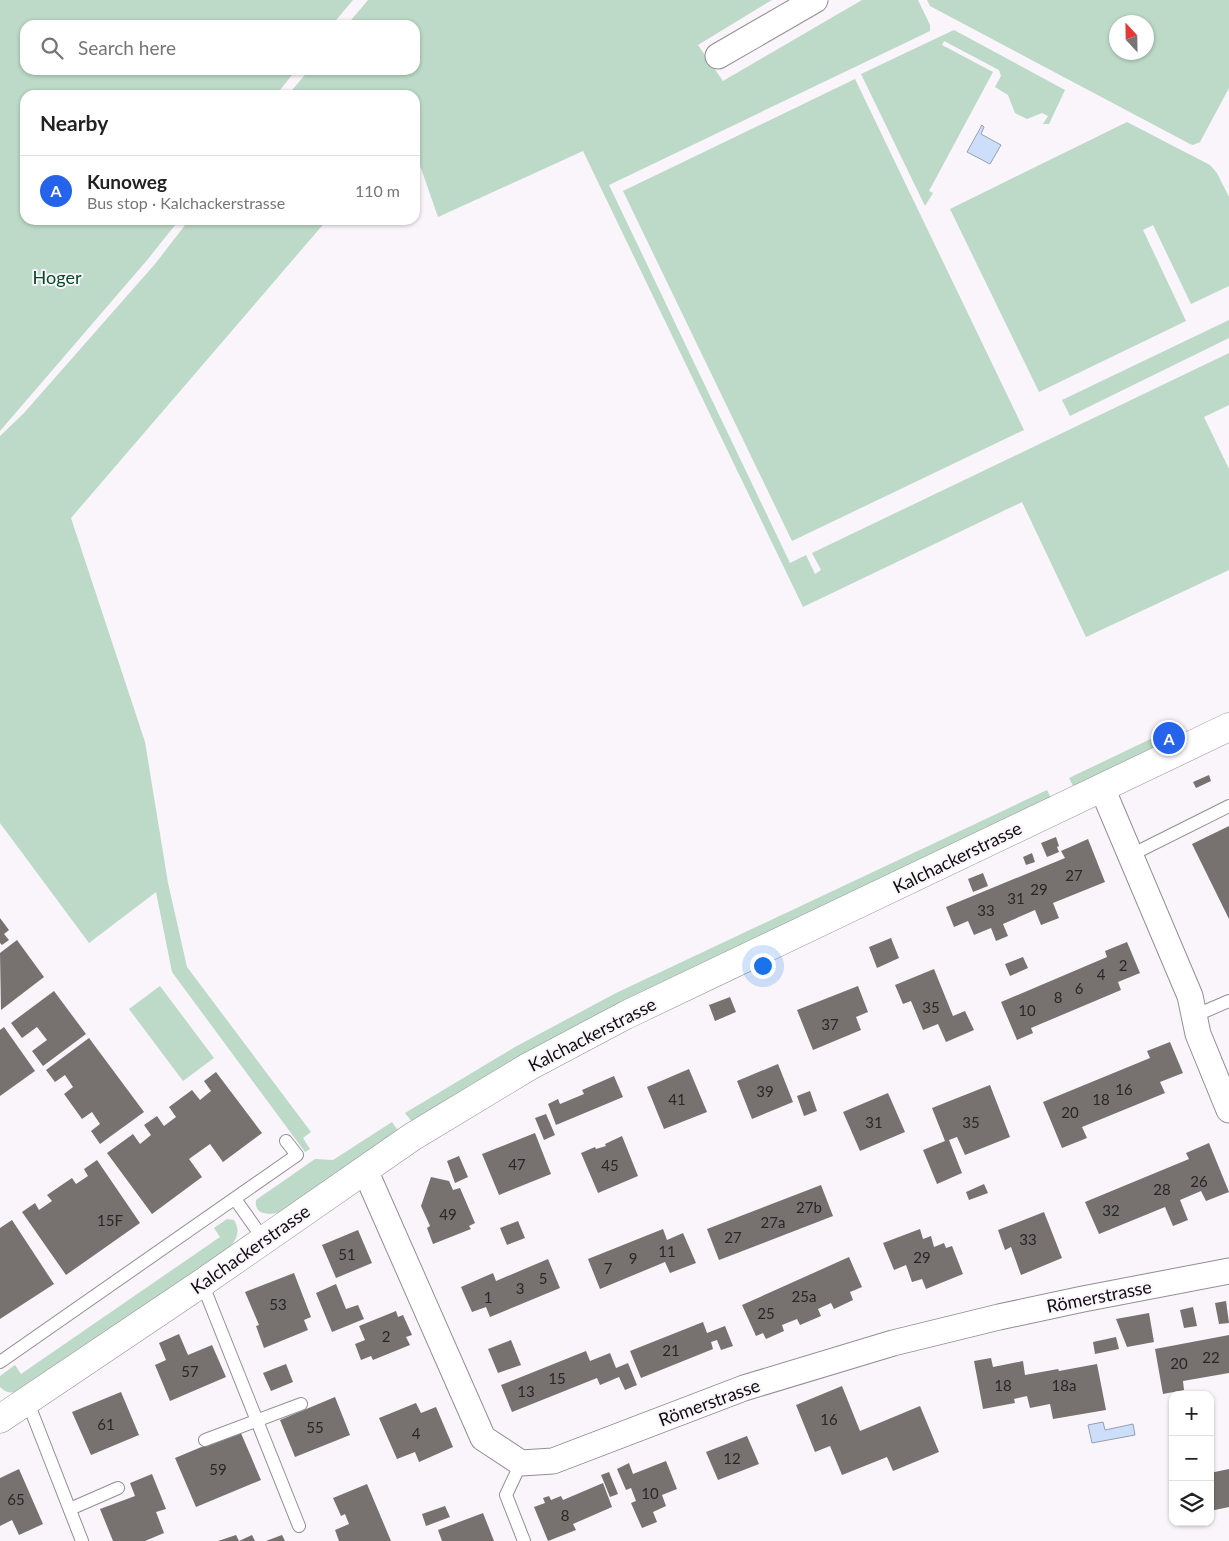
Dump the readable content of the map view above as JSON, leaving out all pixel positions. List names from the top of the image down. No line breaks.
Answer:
{"streets":{"street":["Kalchackerstrasse","Römerstrasse"]},"parks":["Hoger"],"house_numbers":["27","29","31","33","2","4","6","8","35","10","37","16","39","41","18","20","31","35","47","45","26","28","27b","32","49","15F","27a","27","33","11","51","29","9","7","5","3","25a","1","53","25","2","21","22","20","57","15","18","18a","13","16","61","55","4","12","59","10","65","8"],"north":"top","page":{"search":"Search here","heading":"Nearby","list":[{"mark":"A","name":"Kunoweg","note":"Bus stop · Kalchackerstrasse","value":"110 m"}],"pins":"A","map_buttons":["+","−"]}}
